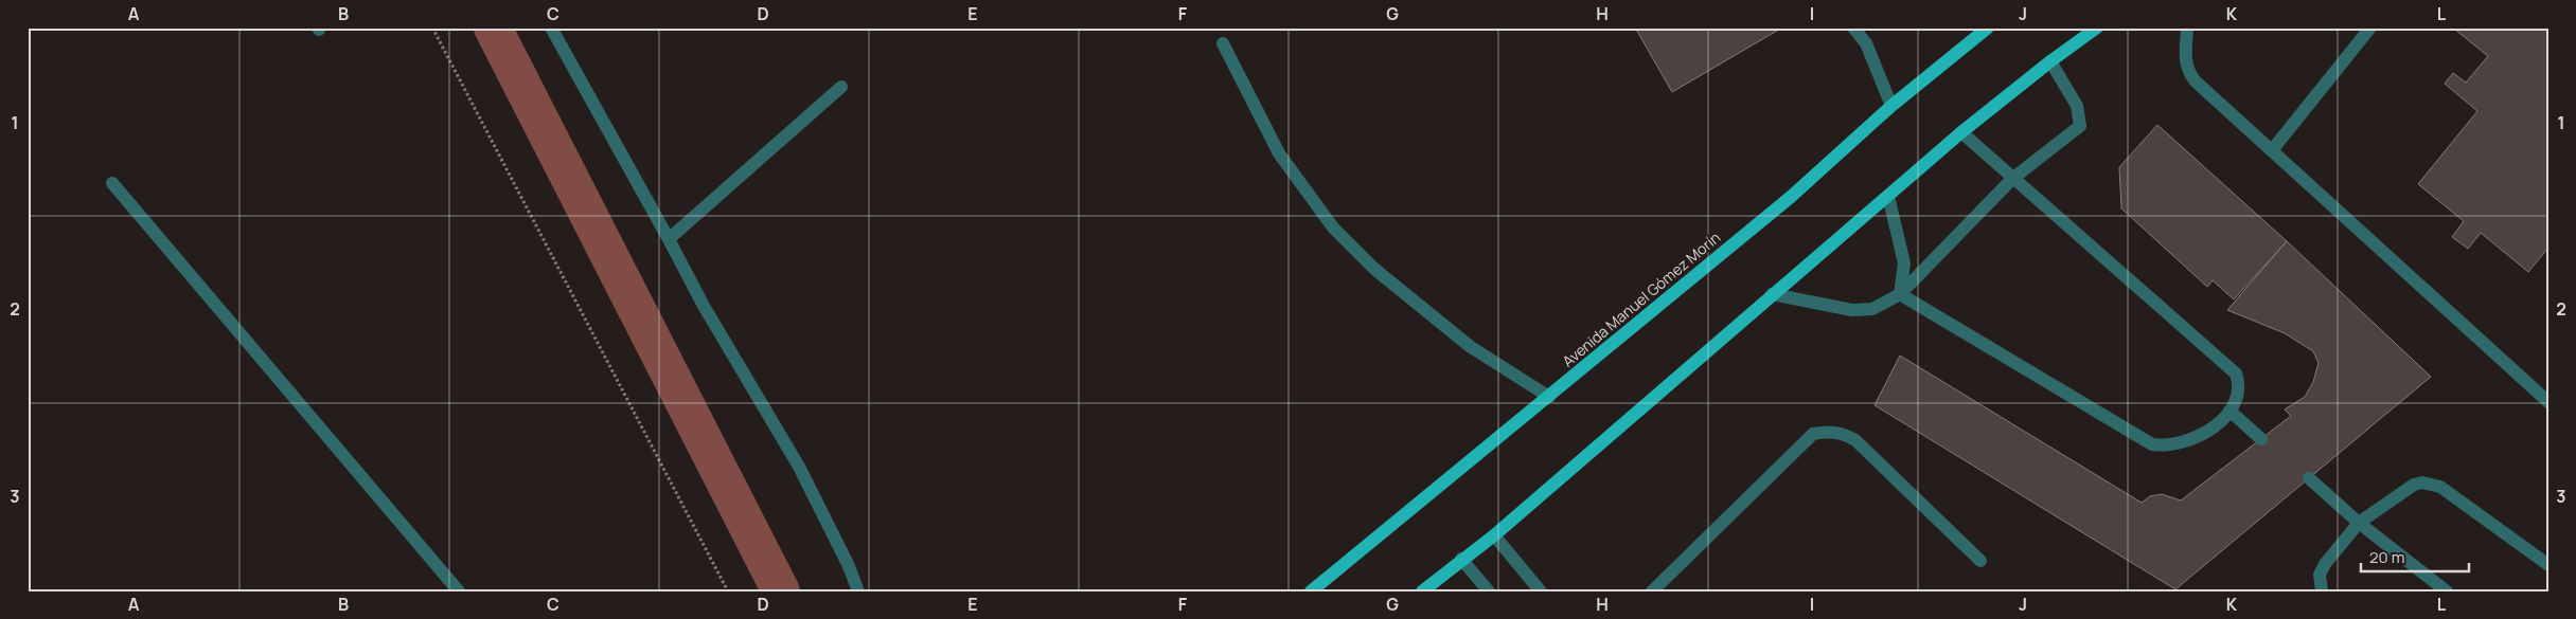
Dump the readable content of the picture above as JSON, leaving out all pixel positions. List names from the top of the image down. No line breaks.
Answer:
{"streets":{"main road":["Avenida Manuel Gómez Morín"]},"scale_bar":"20 m","grid":{"columns":["A","B","C","D","E","F","G","H","I","J","K","L"],"rows":["1","2","3"]}}
